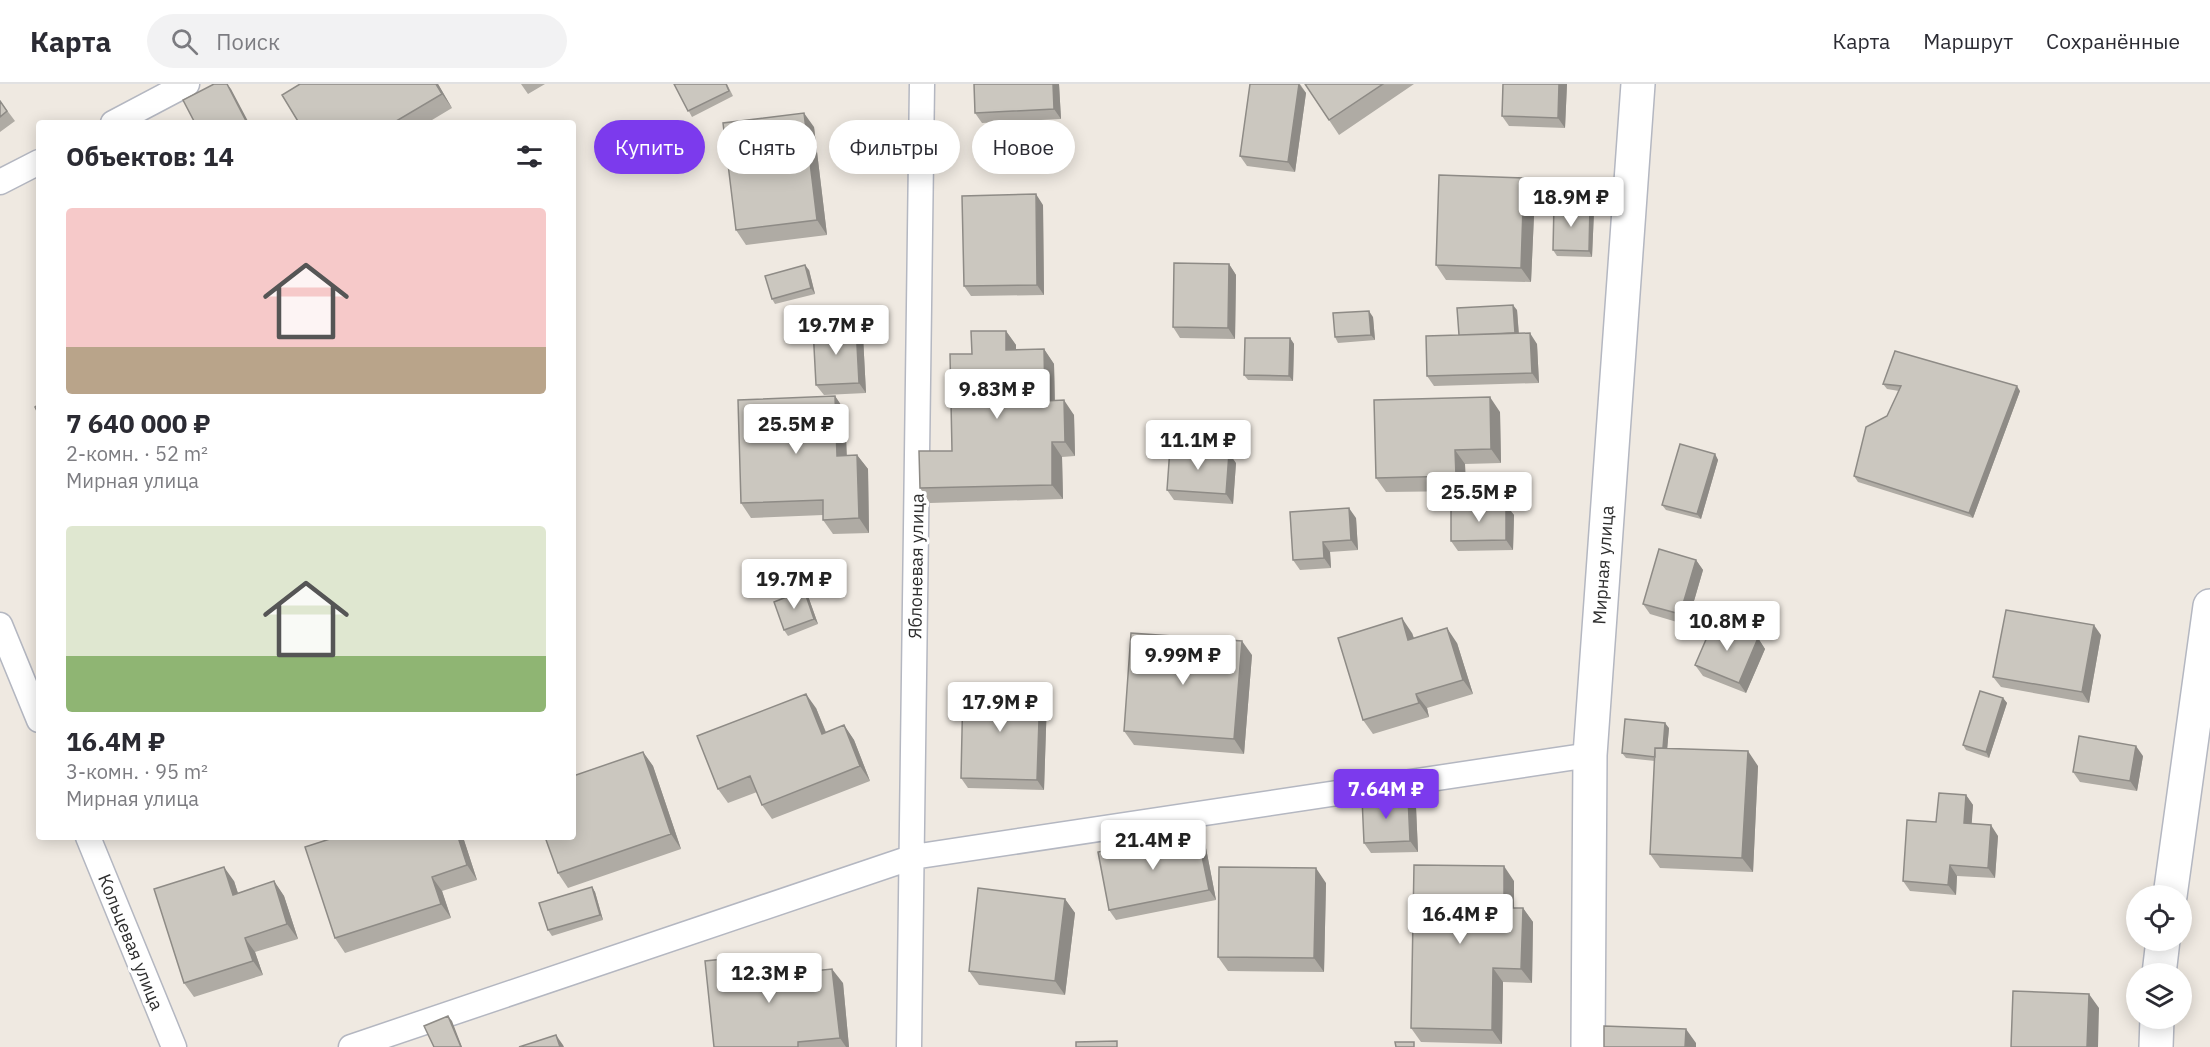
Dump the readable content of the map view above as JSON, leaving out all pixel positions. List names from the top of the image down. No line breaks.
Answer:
{"streets":{"street":["Мирная улица"],"lane":["Яблоневая улица","Кольцевая улица"]},"page":{"header":"Карта","search":"Поиск","nav":["Карта","Маршрут","Сохранённые"],"chip":["Купить","Снять","Фильтры","Новое"],"heading":"Объектов: 14","price":["18.9M ₽","19.7M ₽","9.83M ₽","25.5M ₽","11.1M ₽","25.5M ₽","19.7M ₽","10.8M ₽","9.99M ₽","17.9M ₽","7.64M ₽","21.4M ₽","16.4M ₽","12.3M ₽"],"list":[{"name":"7 640 000 ₽","note":"2-комн. · 52 m² · Мирная улица"},{"name":"16.4M ₽","note":"3-комн. · 95 m² · Мирная улица"}]}}
